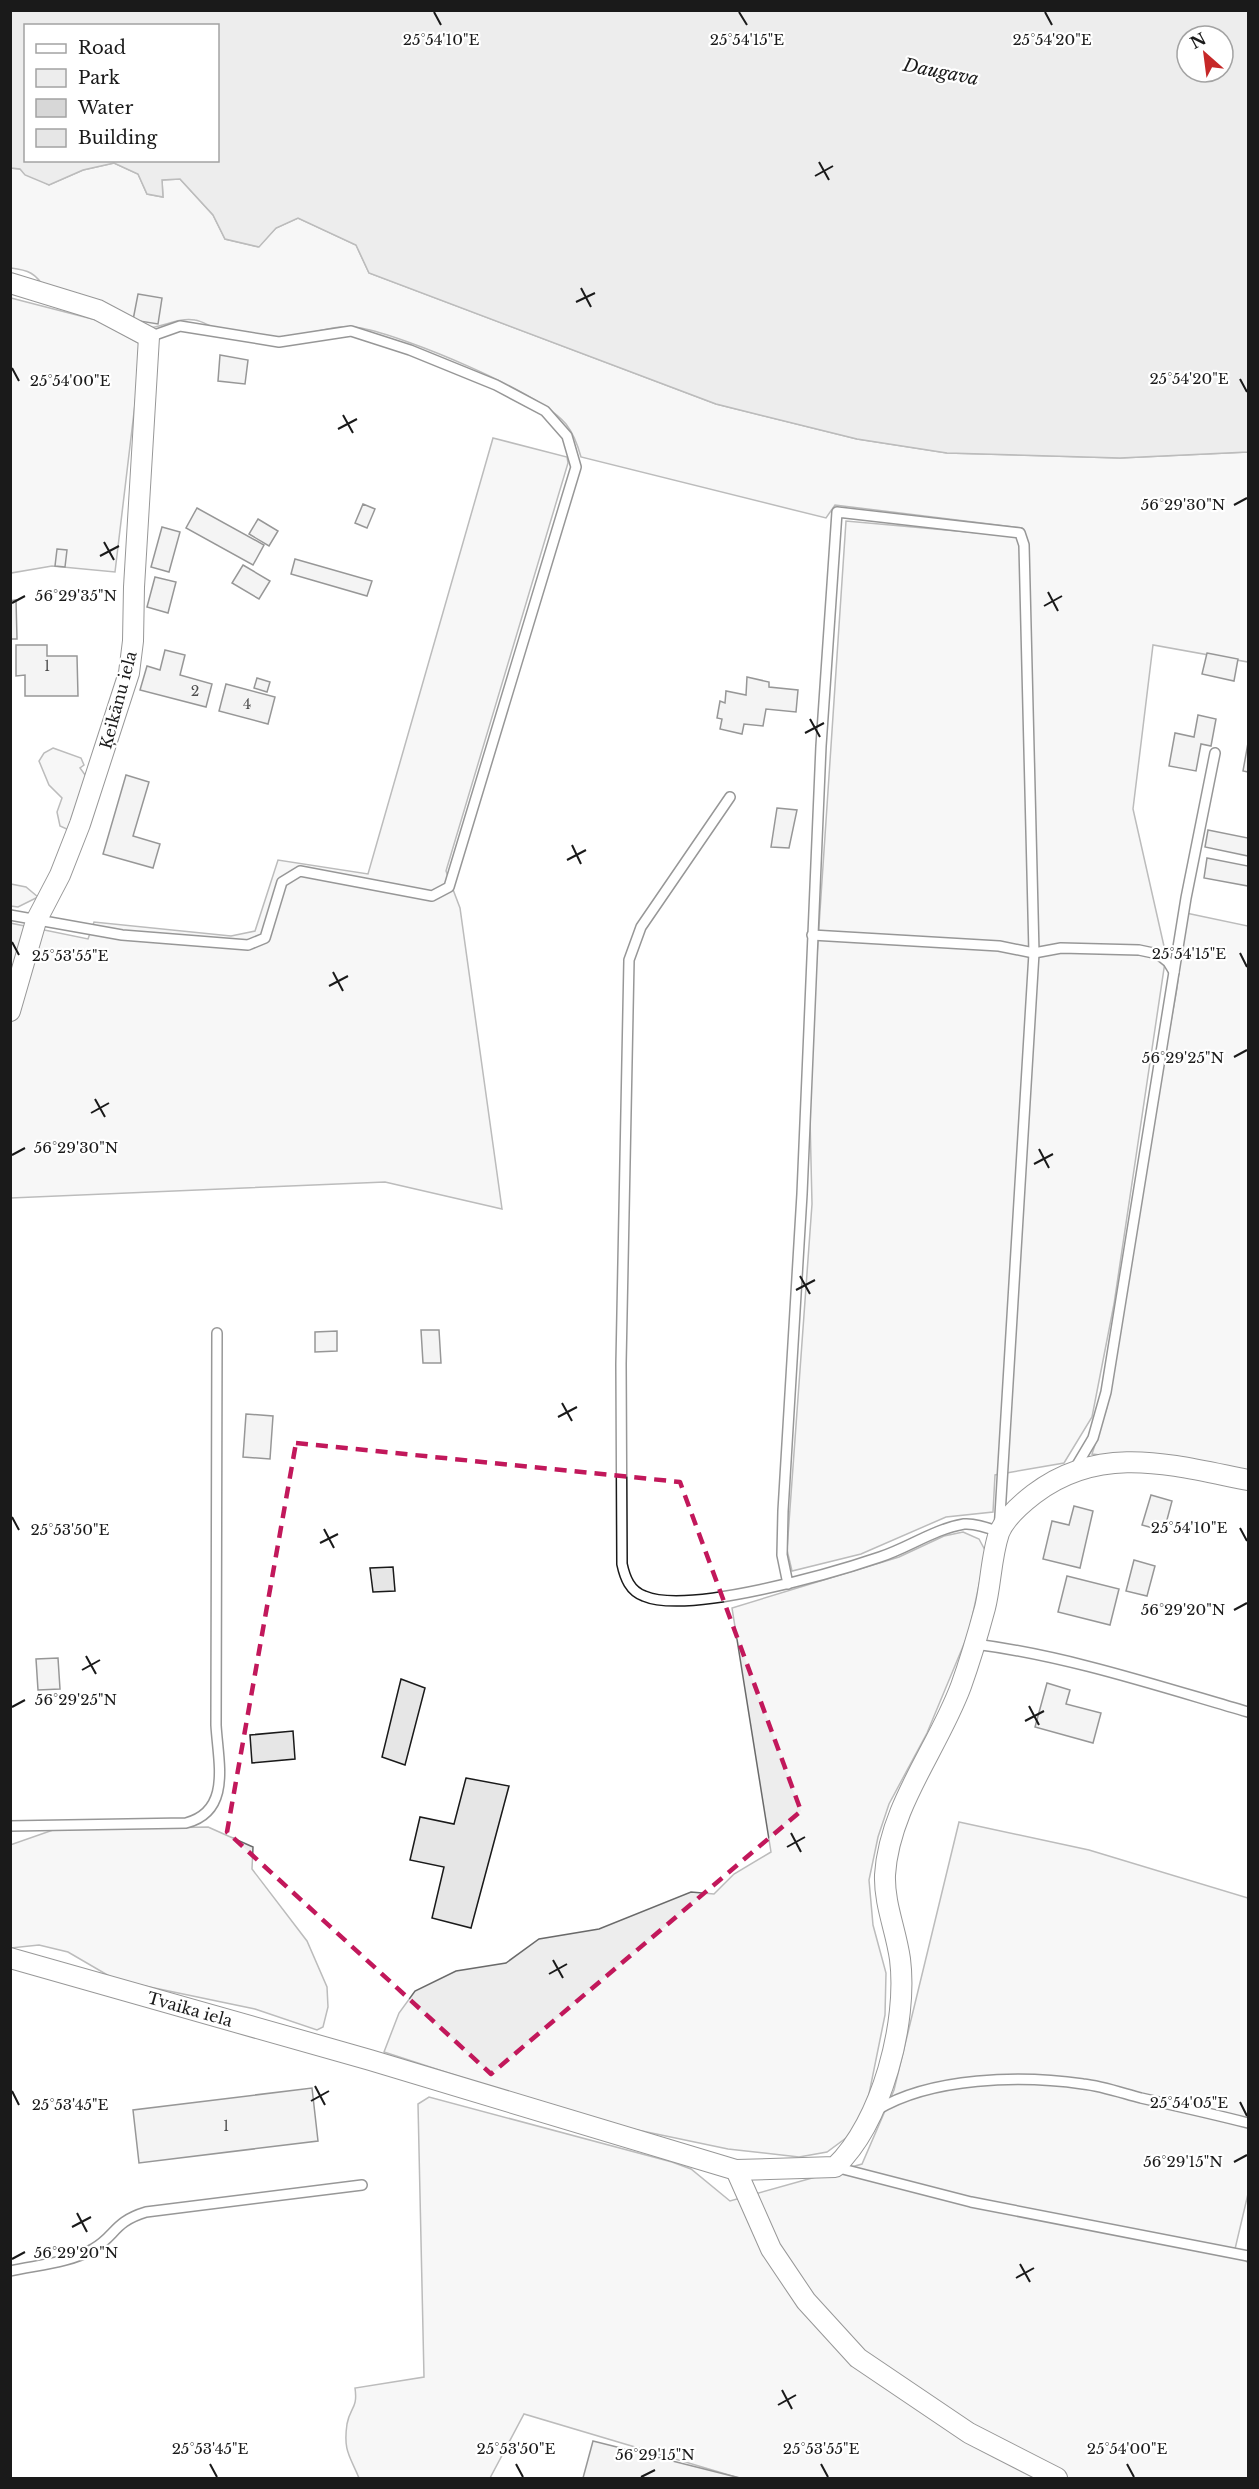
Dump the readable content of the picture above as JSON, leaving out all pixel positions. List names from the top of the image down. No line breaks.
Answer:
{"streets":{"street":["Ķeikānu iela","Tvaika iela"]},"water":["Daugava"],"house_numbers":["1","2","4","1"],"legend":["Road","Park","Water","Building"],"north":"top left","coordinates":["25°54'10\"E","25°54'15\"E","25°54'20\"E","25°54'00\"E","56°29'30\"N","56°29'35\"N","25°53'55\"E","56°29'25\"N","25°53'50\"E","56°29'20\"N","25°54'05\"E","25°53'45\"E","56°29'15\"N"]}
